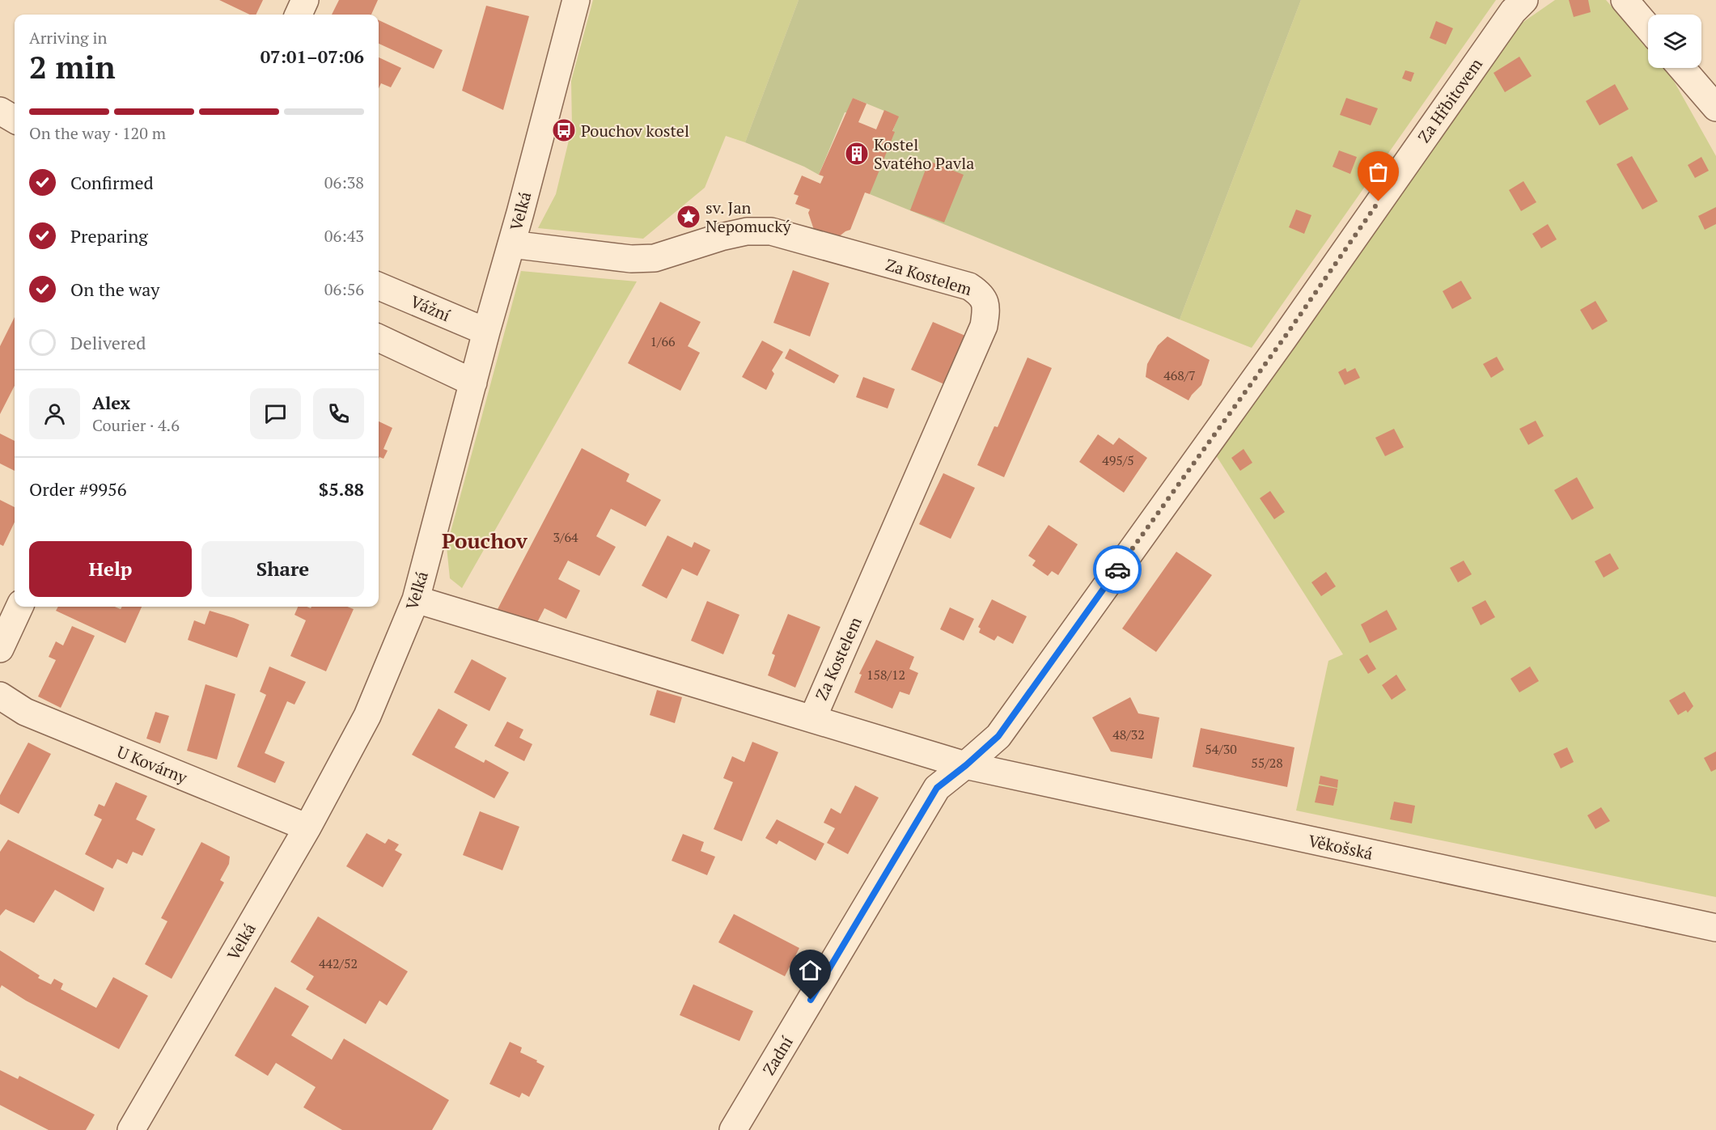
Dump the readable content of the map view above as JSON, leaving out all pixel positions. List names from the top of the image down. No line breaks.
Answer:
{"streets":{"street":["Za Hřbitovem","Velká","Za Kostelem","Vážní","U Kovárny","Věkošská","Zadní"]},"crossings":[["Za Hřbitovem","Za Kostelem"],["Za Hřbitovem","Věkošská"],["Za Hřbitovem","Zadní"],["Velká","Za Kostelem"],["Velká","Vážní"],["Velká","U Kovárny"],["Za Kostelem","Věkošská"],["Za Kostelem","Zadní"],["Věkošská","Zadní"]],"districts":["Pouchov"],"places":{"bus stop":["Pouchov kostel"],"building":["Kostel Svatého Pavla"],"place":["sv. Jan Nepomucký"]},"house_numbers":["1/66","468/7","495/5","3/64","158/12","48/32","54/30","55/28","442/52"],"page":{"heading":["2 min","Arriving in","07:01–07:06"],"panel":["Alex","Courier · 4.6","Order #9956","$5.88"],"bar":"On the way · 120 m","list":[["Confirmed","06:38"],["Preparing","06:43"],["On the way","06:56"],"Delivered"],"buttons":["Help","Share"]}}
